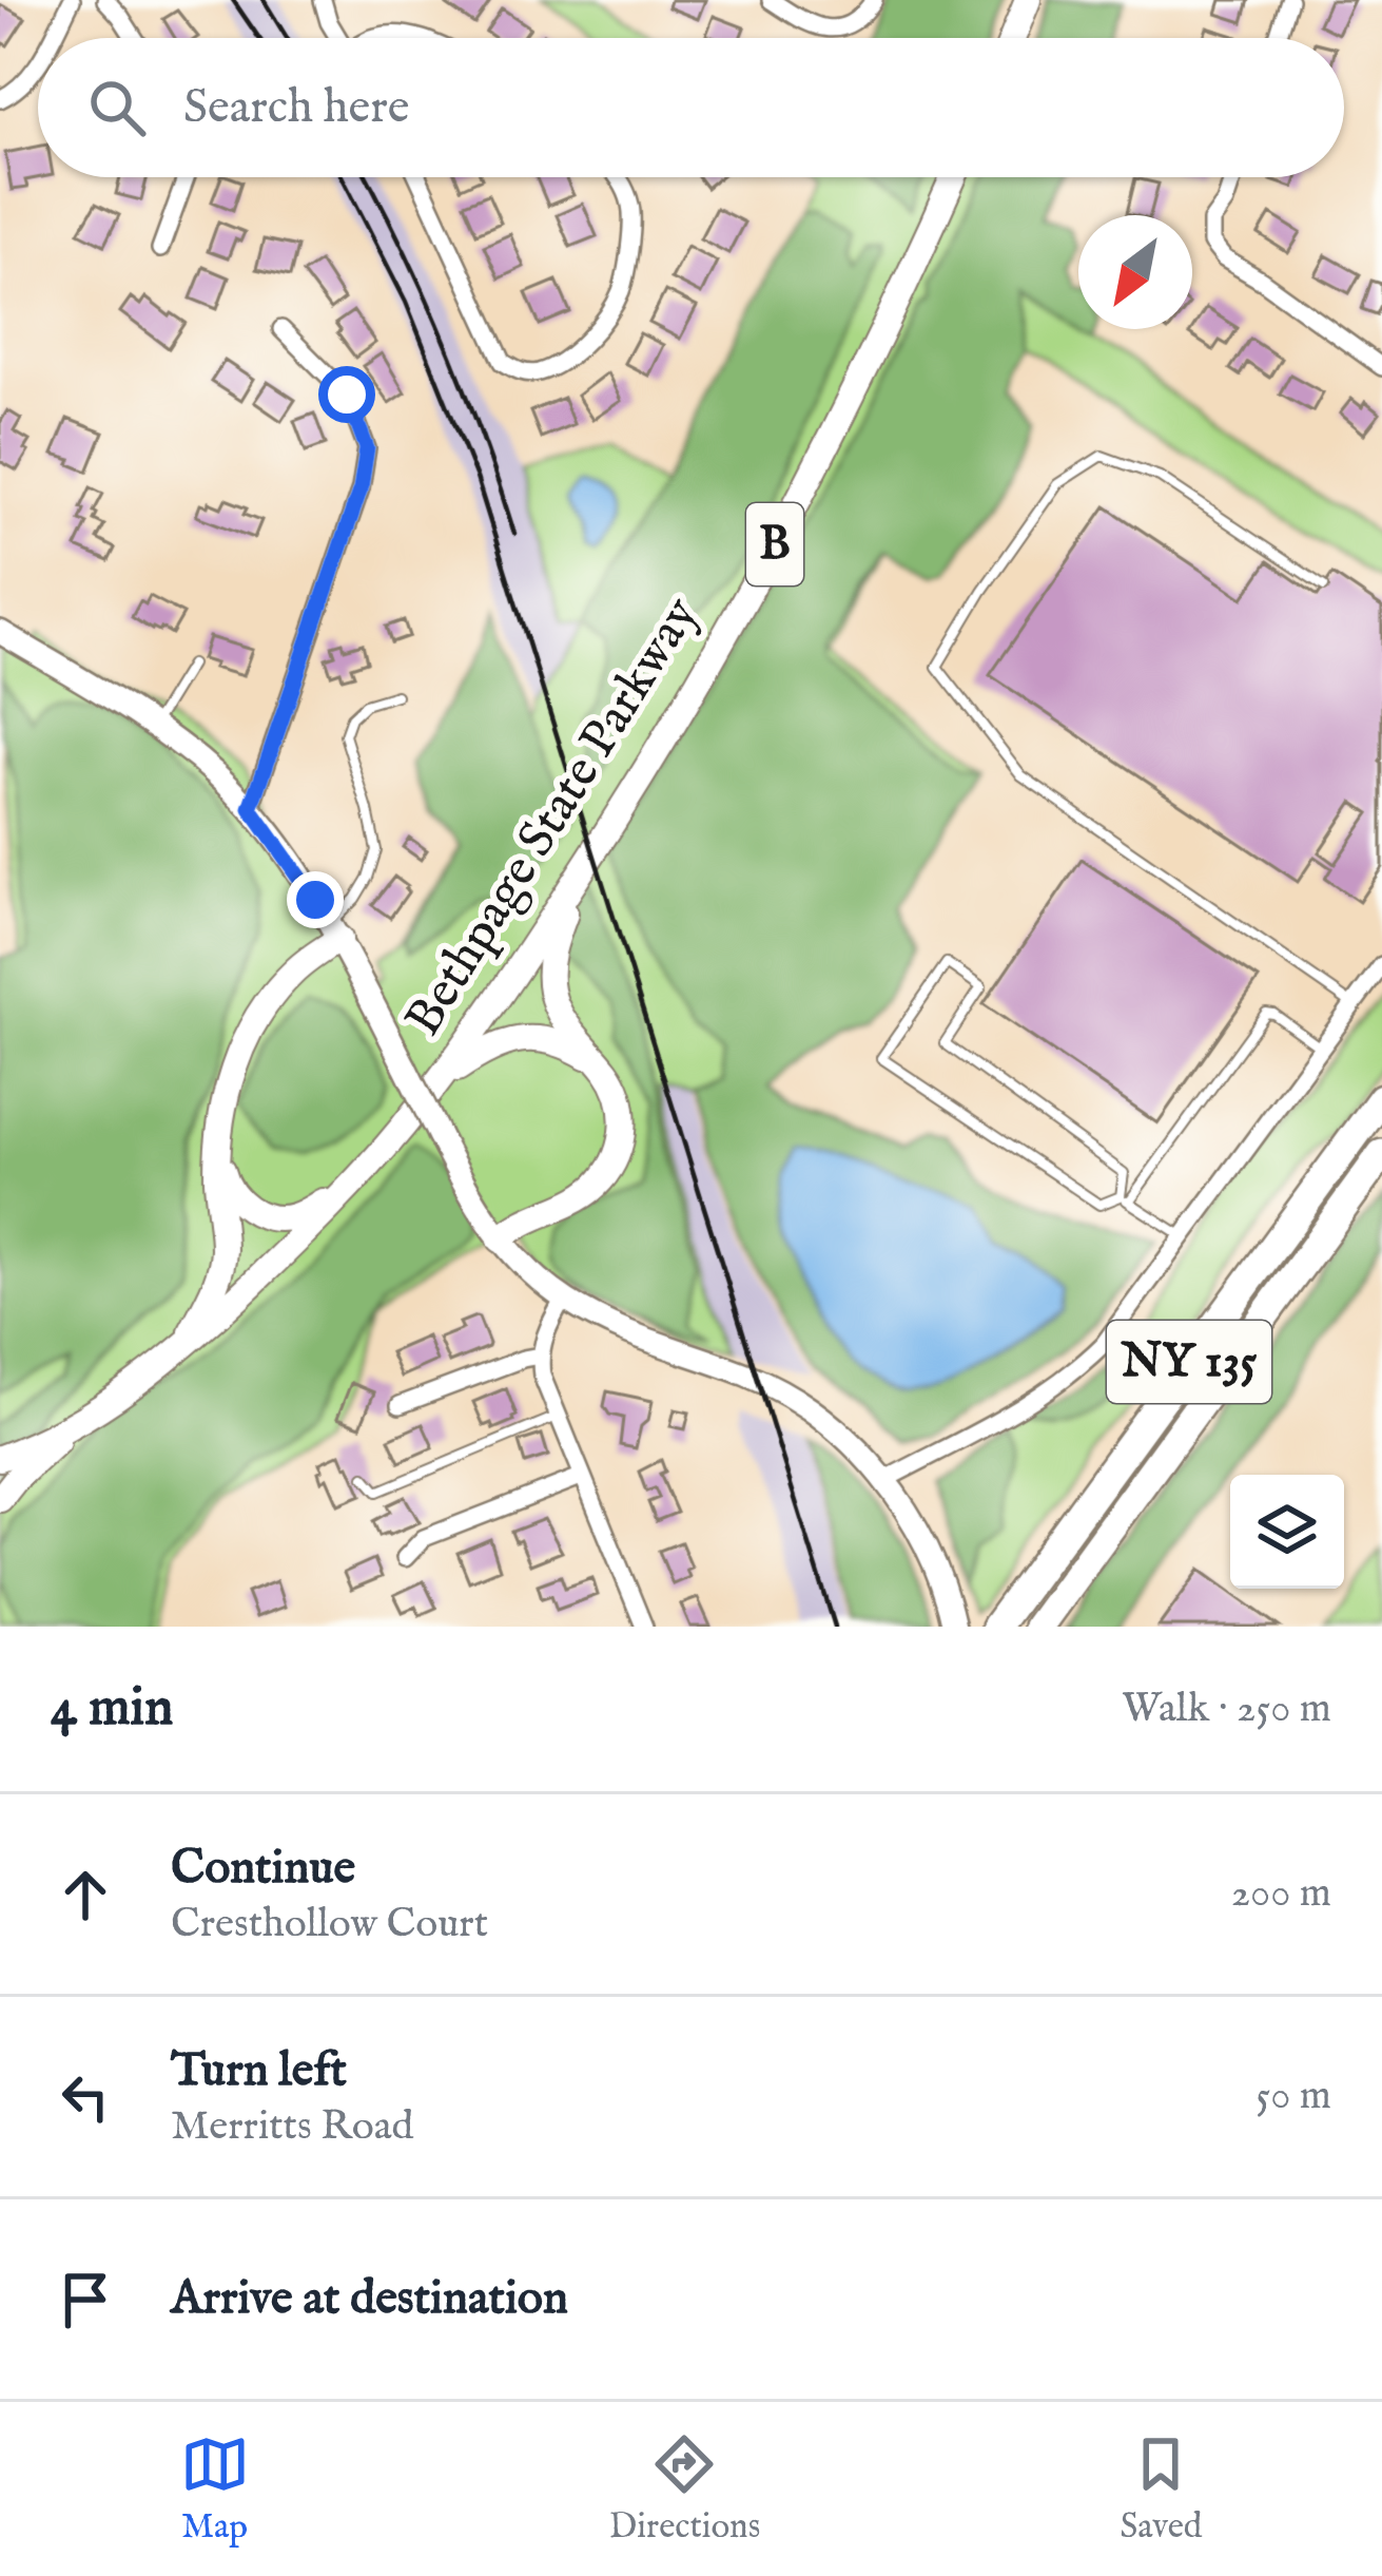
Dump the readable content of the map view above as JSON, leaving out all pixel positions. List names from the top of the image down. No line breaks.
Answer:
{"streets":{"highway":["B","Bethpage State Parkway","NY 135"]},"north":"bottom left","page":{"search":"Search here","heading":["4 min","Walk · 250 m"],"list":[["Continue","Cresthollow Court","200 m"],["Turn left","Merritts Road","50 m"],"Arrive at destination"],"nav":["Map","Directions","Saved"]}}
